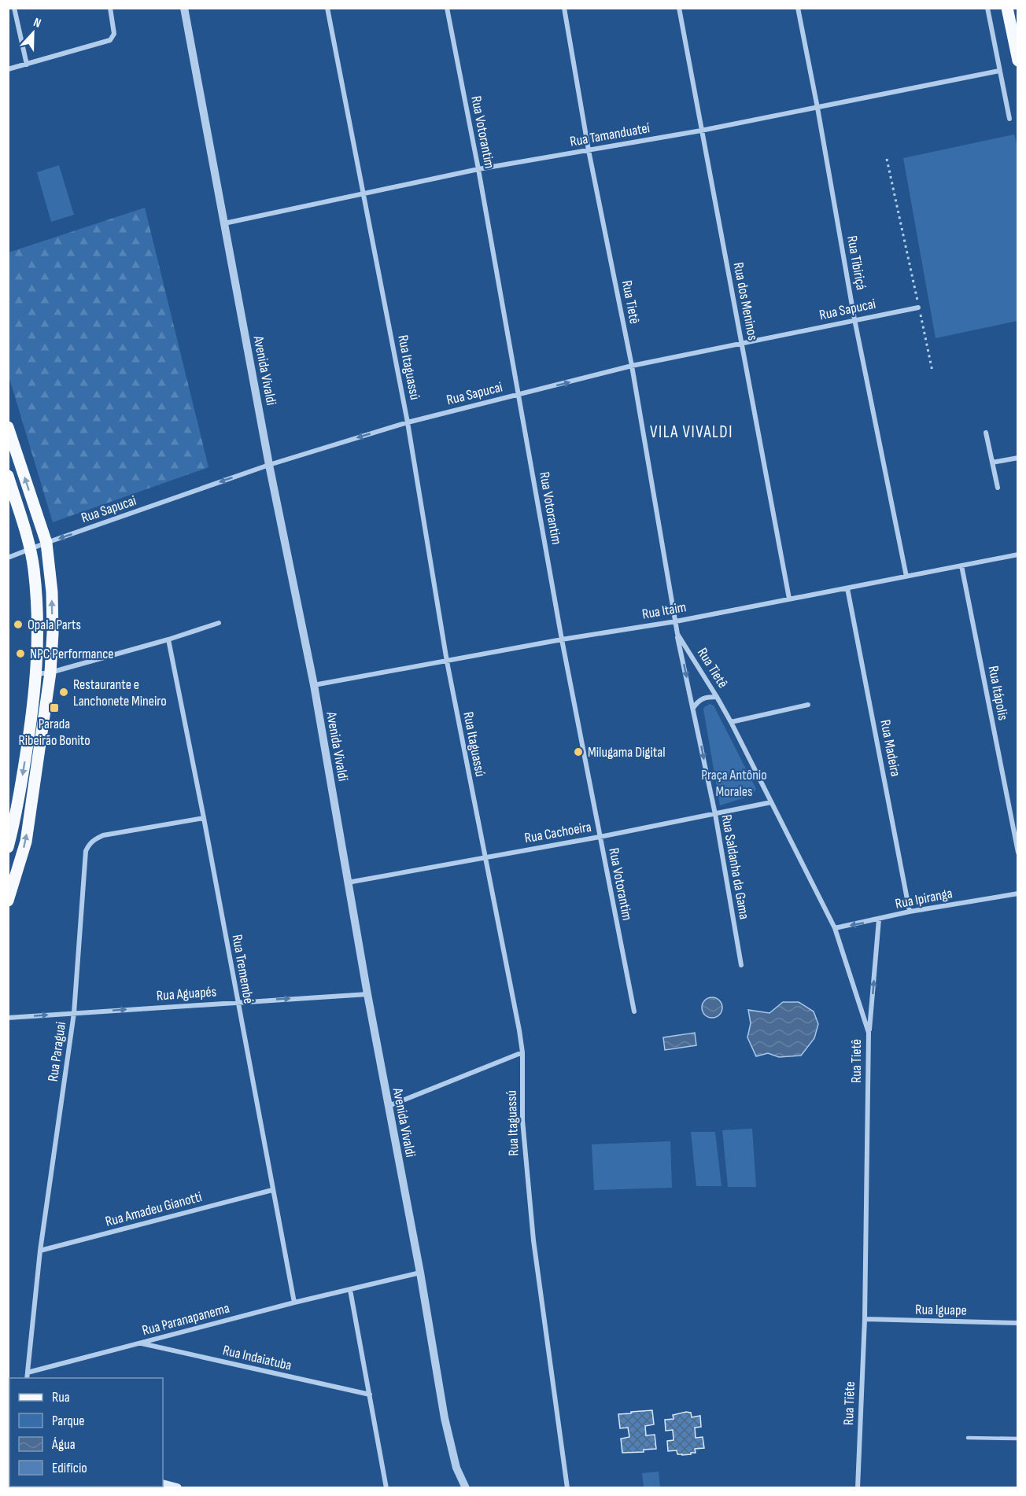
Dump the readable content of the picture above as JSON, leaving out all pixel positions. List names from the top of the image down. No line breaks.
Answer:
{"streets":{"street":["Rua Votorantim","Rua Tamanduateí","Rua Tibiriçá","Rua dos Meninos","Rua Tietê","Rua Sapucai","Rua Itaguassú","Avenida Vivaldi","Rua Itaim","Rua Itápolis","Rua Madeira","Rua Cachoeira","Rua Saldanha da Gama","Rua Ipiranga","Rua Tremembé","Rua Aguapés","Rua Paraguai","Rua Amadeu Gianotti","Rua Iguape","Rua Paranapanema","Rua Indaiatuba","Rua Tiête"]},"crossings":[["Rua Votorantim","Rua Tamanduateí"],["Rua Votorantim","Rua Sapucai"],["Rua Votorantim","Rua Itaim"],["Rua Votorantim","Rua Cachoeira"],["Rua Tamanduateí","Rua Tibiriçá"],["Rua Tamanduateí","Rua dos Meninos"],["Rua Tamanduateí","Rua Tietê"],["Rua Tamanduateí","Rua Itaguassú"],["Rua Tamanduateí","Avenida Vivaldi"],["Rua Tibiriçá","Rua Sapucai"],["Rua Tibiriçá","Rua Itaim"],["Rua dos Meninos","Rua Sapucai"],["Rua dos Meninos","Rua Itaim"],["Rua Tietê","Rua Sapucai"],["Rua Tietê","Rua Itaim"],["Rua Tietê","Rua Cachoeira"],["Rua Tietê","Rua Saldanha da Gama"],["Rua Tietê","Rua Ipiranga"],["Rua Tietê","Rua Iguape"],["Rua Tietê","Rua Tiête"],["Rua Sapucai","Rua Itaguassú"],["Rua Sapucai","Avenida Vivaldi"],["Rua Itaguassú","Rua Itaim"],["Rua Itaguassú","Rua Cachoeira"],["Avenida Vivaldi","Rua Itaim"],["Avenida Vivaldi","Rua Cachoeira"],["Avenida Vivaldi","Rua Aguapés"],["Avenida Vivaldi","Rua Paranapanema"],["Rua Itaim","Rua Itápolis"],["Rua Itaim","Rua Madeira"],["Rua Madeira","Rua Ipiranga"],["Rua Cachoeira","Rua Saldanha da Gama"],["Rua Tremembé","Rua Aguapés"],["Rua Tremembé","Rua Paraguai"],["Rua Tremembé","Rua Amadeu Gianotti"],["Rua Tremembé","Rua Paranapanema"],["Rua Aguapés","Rua Paraguai"],["Rua Paraguai","Rua Amadeu Gianotti"],["Rua Paraguai","Rua Paranapanema"],["Rua Iguape","Rua Tiête"],["Rua Paranapanema","Rua Indaiatuba"]],"one_way":["Rua Saldanha da Gama","Rua Aguapés"],"districts":["VILA VIVALDI"],"parks":["Praça Antônio Morales"],"places":{"other":["Opala Parts","NPC Performance","Restaurante e Lanchonete Mineiro","Milugama Digital"],"transit":["Parada Ribeirão Bonito"]},"legend":["Rua","Parque","Água","Edifício"],"north":"top"}
